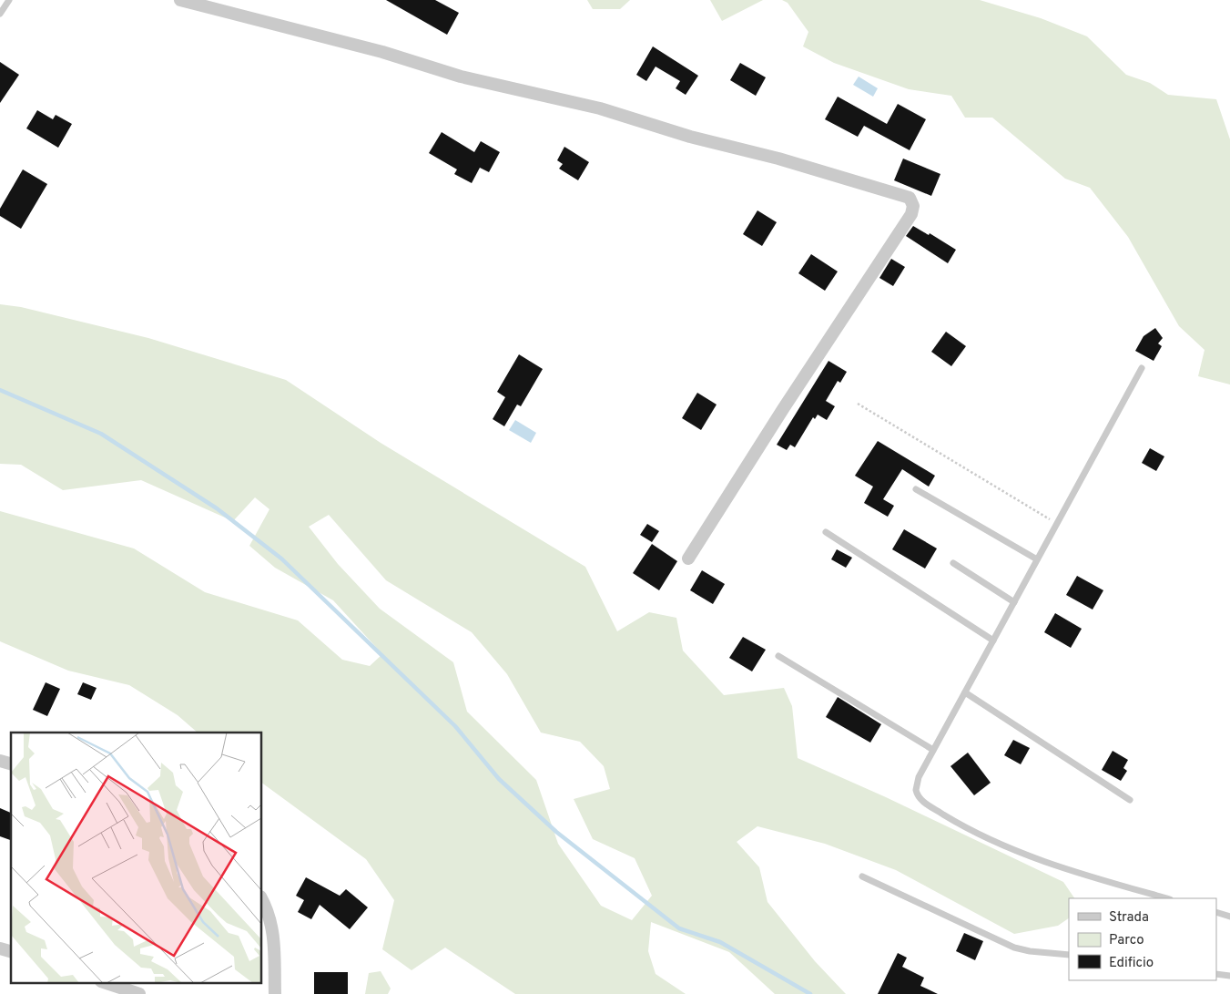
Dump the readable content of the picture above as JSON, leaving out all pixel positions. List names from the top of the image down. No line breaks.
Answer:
{"legend":["Strada","Parco","Edificio"]}
